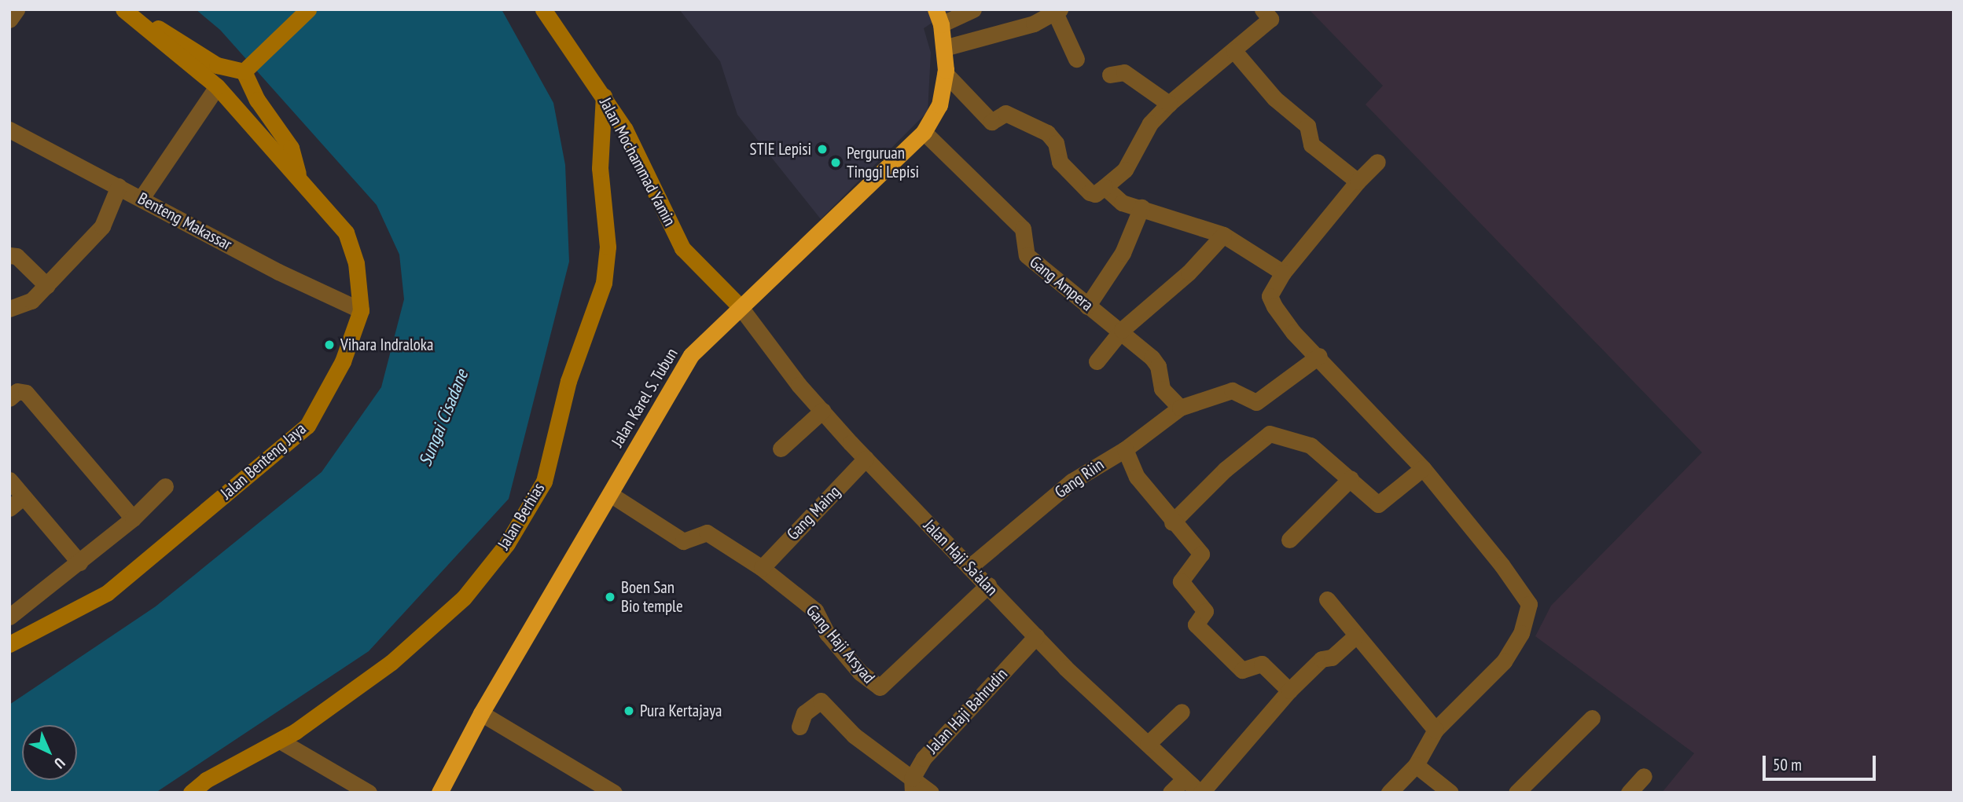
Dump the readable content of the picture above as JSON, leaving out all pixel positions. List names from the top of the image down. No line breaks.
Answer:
{"streets":{"highway":["Jalan Karel S. Tubun"],"street":["Jalan Mochammad Yamin","Benteng Makassar","Gang Ampera","Jalan Benteng Jaya","Gang Riin","Gang Maing","Jalan Berhias","Jalan Haji Sa'alan","Gang Haji Arsyad","Jalan Haji Bahrudin"]},"crossings":[["Jalan Mochammad Yamin","Jalan Karel S. Tubun"],["Jalan Mochammad Yamin","Jalan Berhias"],["Jalan Mochammad Yamin","Jalan Haji Sa'alan"],["Benteng Makassar","Jalan Benteng Jaya"],["Gang Ampera","Jalan Karel S. Tubun"],["Jalan Karel S. Tubun","Jalan Haji Sa'alan"],["Gang Riin","Jalan Haji Sa'alan"],["Gang Maing","Jalan Haji Sa'alan"],["Gang Maing","Gang Haji Arsyad"],["Jalan Haji Sa'alan","Gang Haji Arsyad"],["Jalan Haji Sa'alan","Jalan Haji Bahrudin"]],"water":["Sungai Cisadane"],"places":["STIE Lepisi","Perguruan Tinggi Lepisi","Vihara Indraloka","Boen San Bio temple","Pura Kertajaya"],"scale_bar":"50 m","north":"bottom right"}
